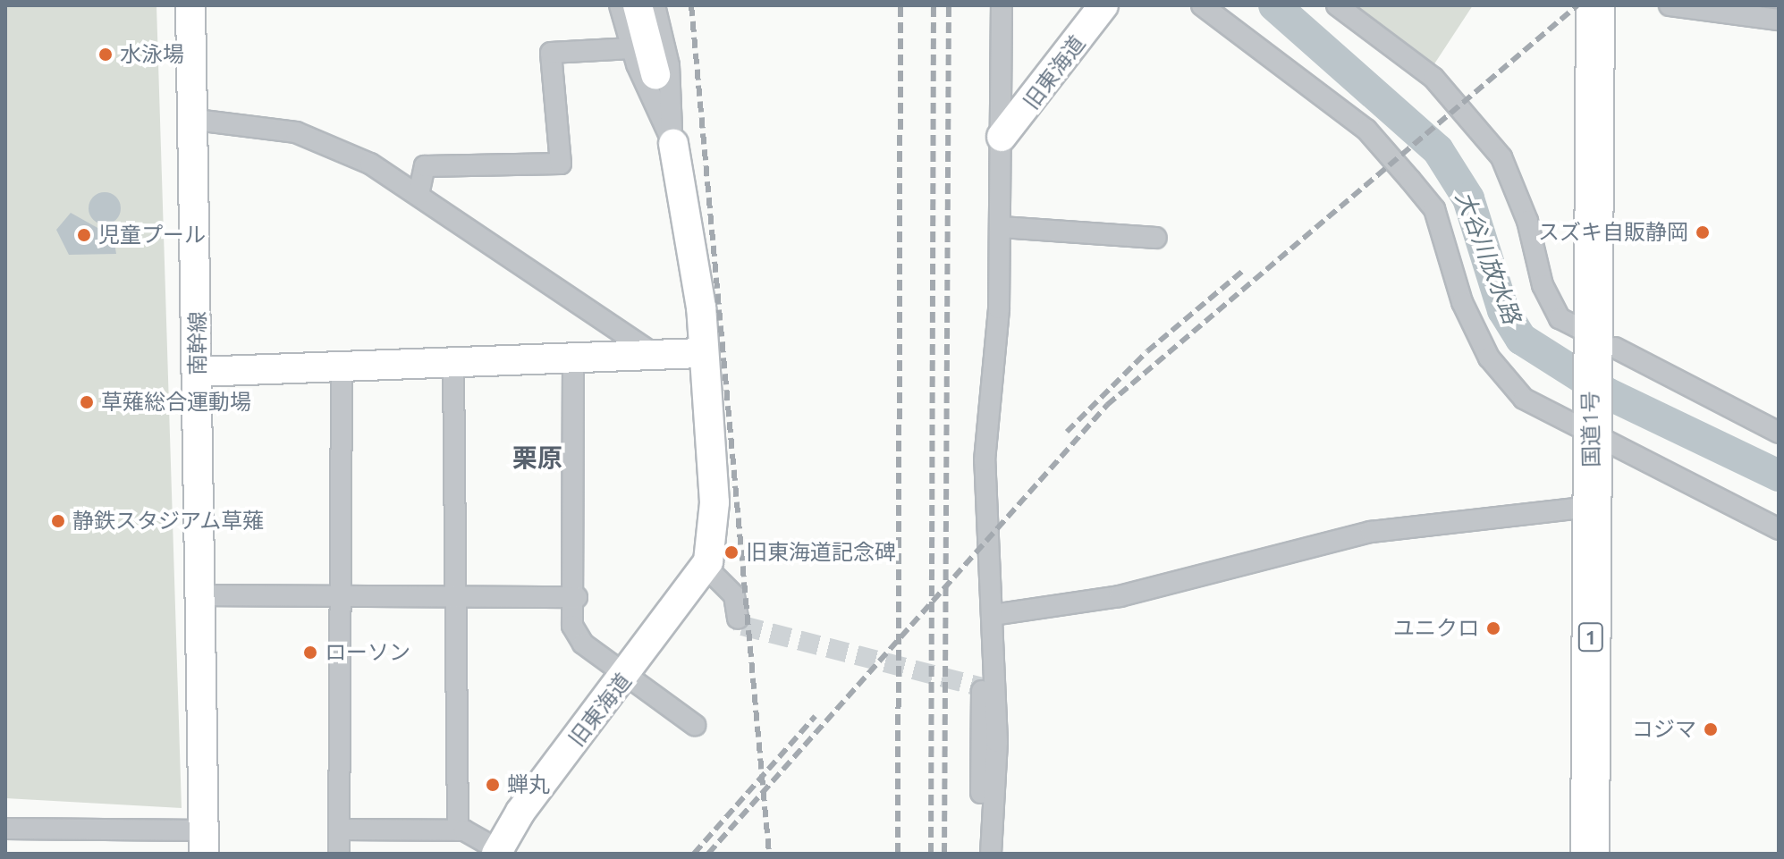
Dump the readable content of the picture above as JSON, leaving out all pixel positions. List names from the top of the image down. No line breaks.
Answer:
{"streets":{"highway":["国道1号","1"],"street":["旧東海道","南幹線"]},"districts":["栗原"],"water":["大谷川放水路"],"places":["水泳場","スズキ自販静岡","児童プール","草薙総合運動場","静鉄スタジアム草薙","旧東海道記念碑","ユニクロ","ローソン","コジマ","蝉丸"]}
